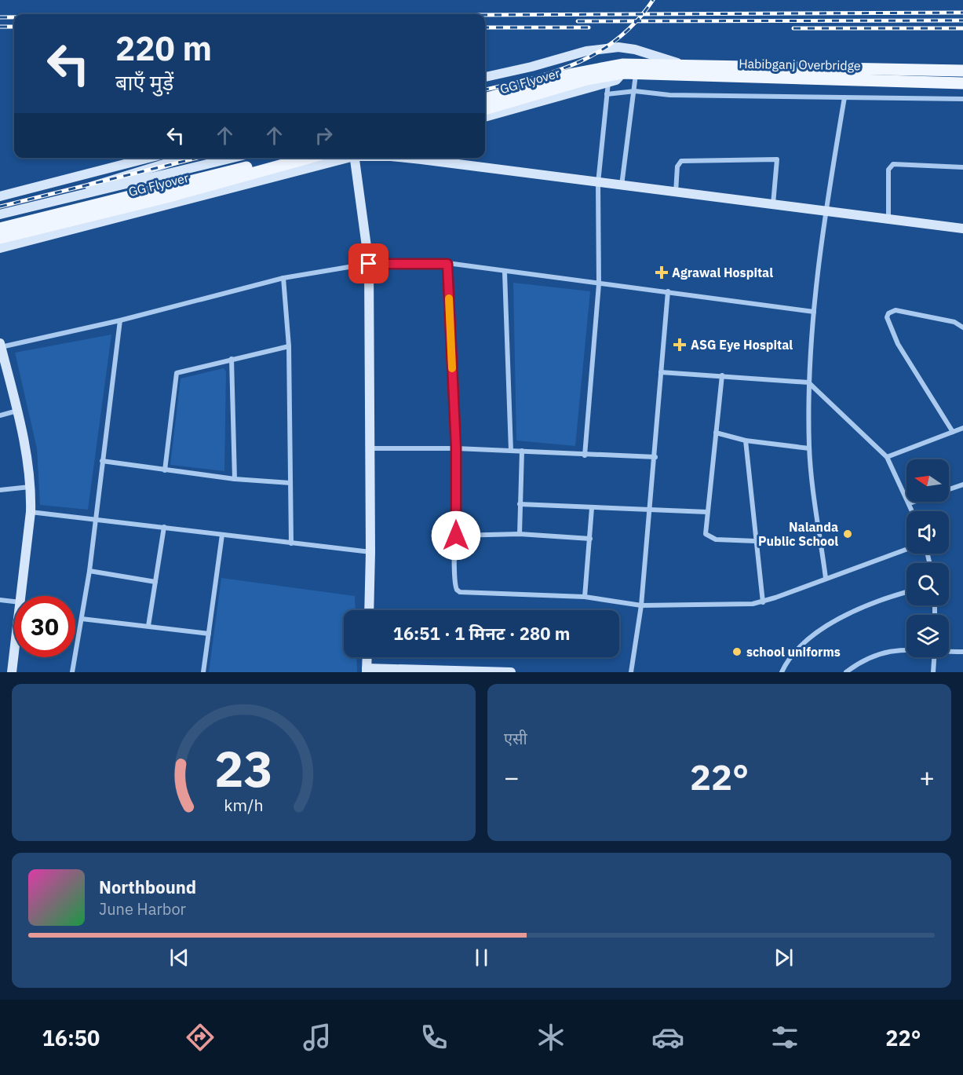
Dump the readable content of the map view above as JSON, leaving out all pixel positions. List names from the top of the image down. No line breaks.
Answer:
{"streets":{"main road":["Habibganj Overbridge","GG Flyover"]},"crossings":[["Habibganj Overbridge","GG Flyover"]],"places":{"health":["Agrawal Hospital","ASG Eye Hospital"],"other":["Nalanda Public School","school uniforms"]},"north":"left","page":{"turn":["220 m","बाएँ मुड़ें"],"limit":"30","trip":"16:51 · 1 मिनट · 280 m","tile":"एसी","heat":["−","22°","+"],"song":["Northbound","June Harbor"],"tabs":["16:50","22°"],"gauge":["23","km/h"]}}
